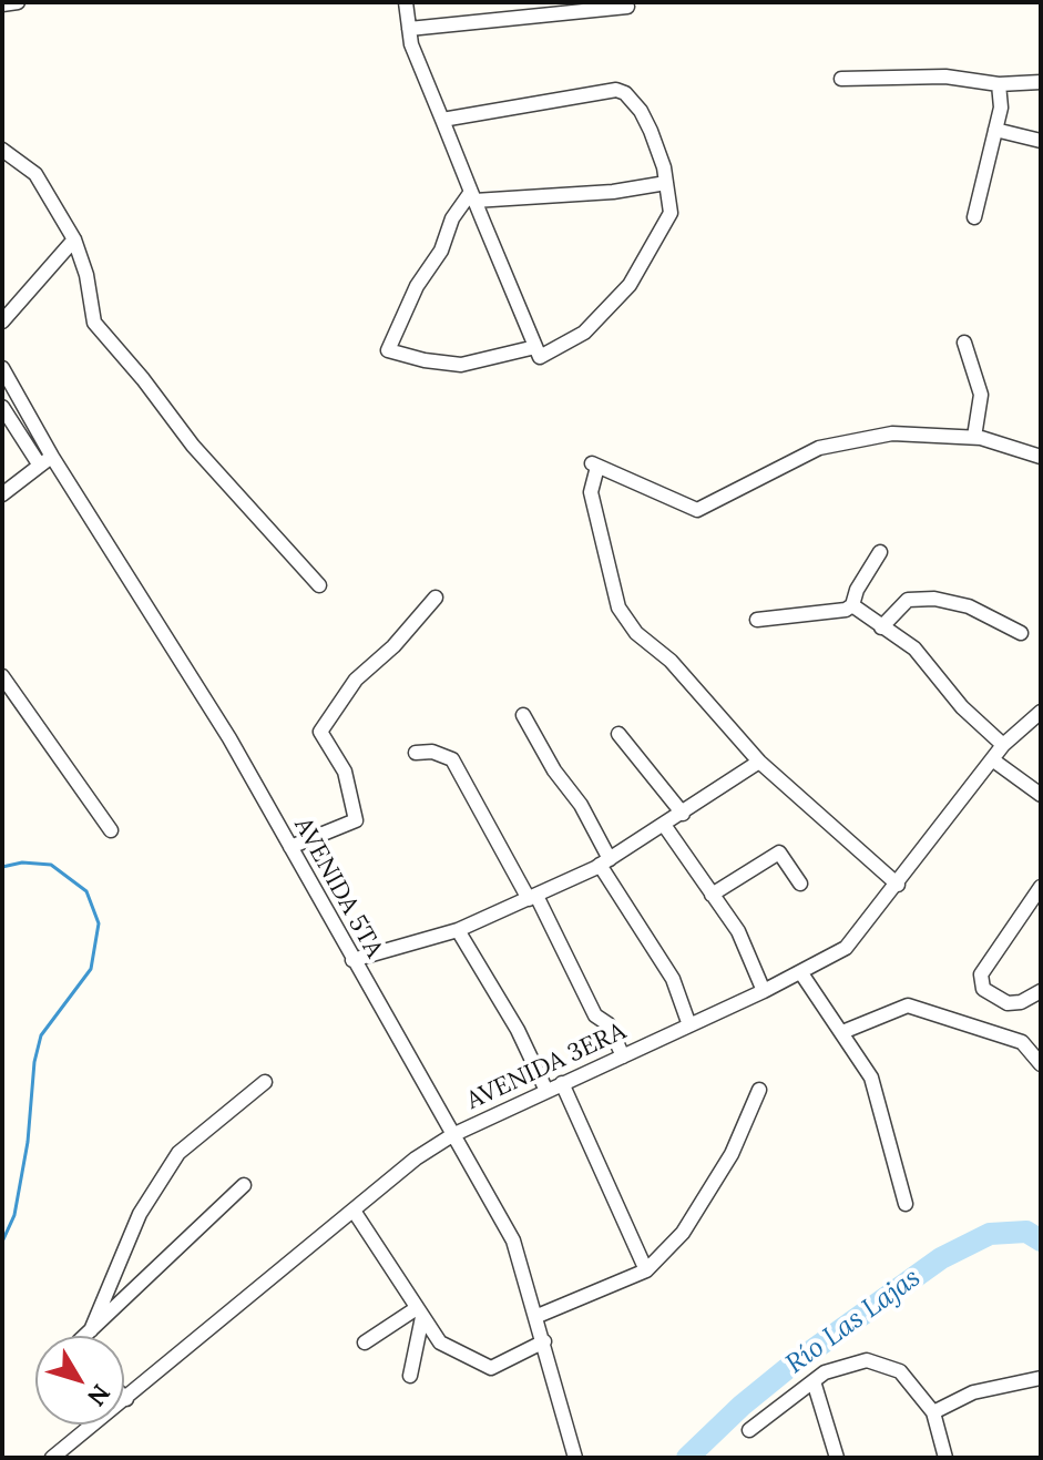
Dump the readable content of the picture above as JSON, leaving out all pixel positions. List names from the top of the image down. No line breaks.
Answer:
{"streets":{"street":["AVENIDA 5TA","AVENIDA 3ERA"]},"crossings":[["AVENIDA 5TA","AVENIDA 3ERA"]],"water":["Río Las Lajas"],"north":"bottom right"}
